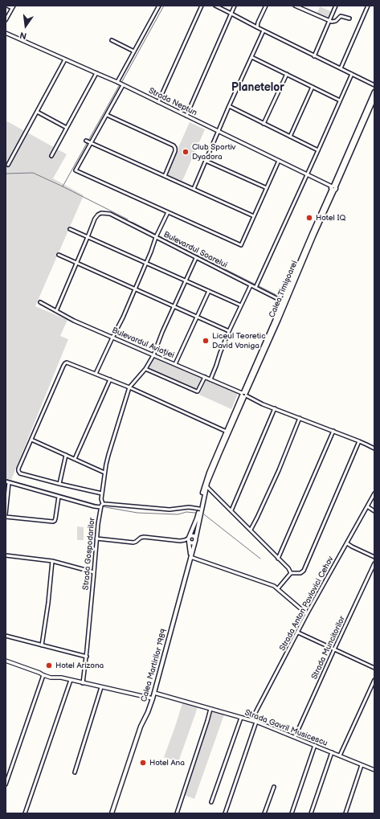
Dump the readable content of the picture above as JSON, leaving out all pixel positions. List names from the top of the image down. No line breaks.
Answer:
{"streets":{"main road":["Calea Timișoarei","Calea Martirilor 1989"],"street":["Strada Neptun","Bulevardul Soarelui","Bulevardul Aviației","Strada Gospodarilor","Strada Anton Pavlovici Cehov","Strada Muncitorilor","Strada Gavril Musicescu"]},"crossings":[["Strada Neptun","Calea Timișoarei"],["Bulevardul Soarelui","Calea Timișoarei"],["Calea Timișoarei","Bulevardul Aviației"],["Calea Timișoarei","Calea Martirilor 1989"],["Strada Anton Pavlovici Cehov","Strada Gavril Musicescu"],["Strada Muncitorilor","Strada Gavril Musicescu"],["Calea Martirilor 1989","Strada Gavril Musicescu"]],"districts":["Planetelor"],"places":["Club Sportiv Dyadora","Hotel IQ","Liceul Teoretic David Voniga","Hotel Arizona","Hotel Ana"],"north":"bottom"}
